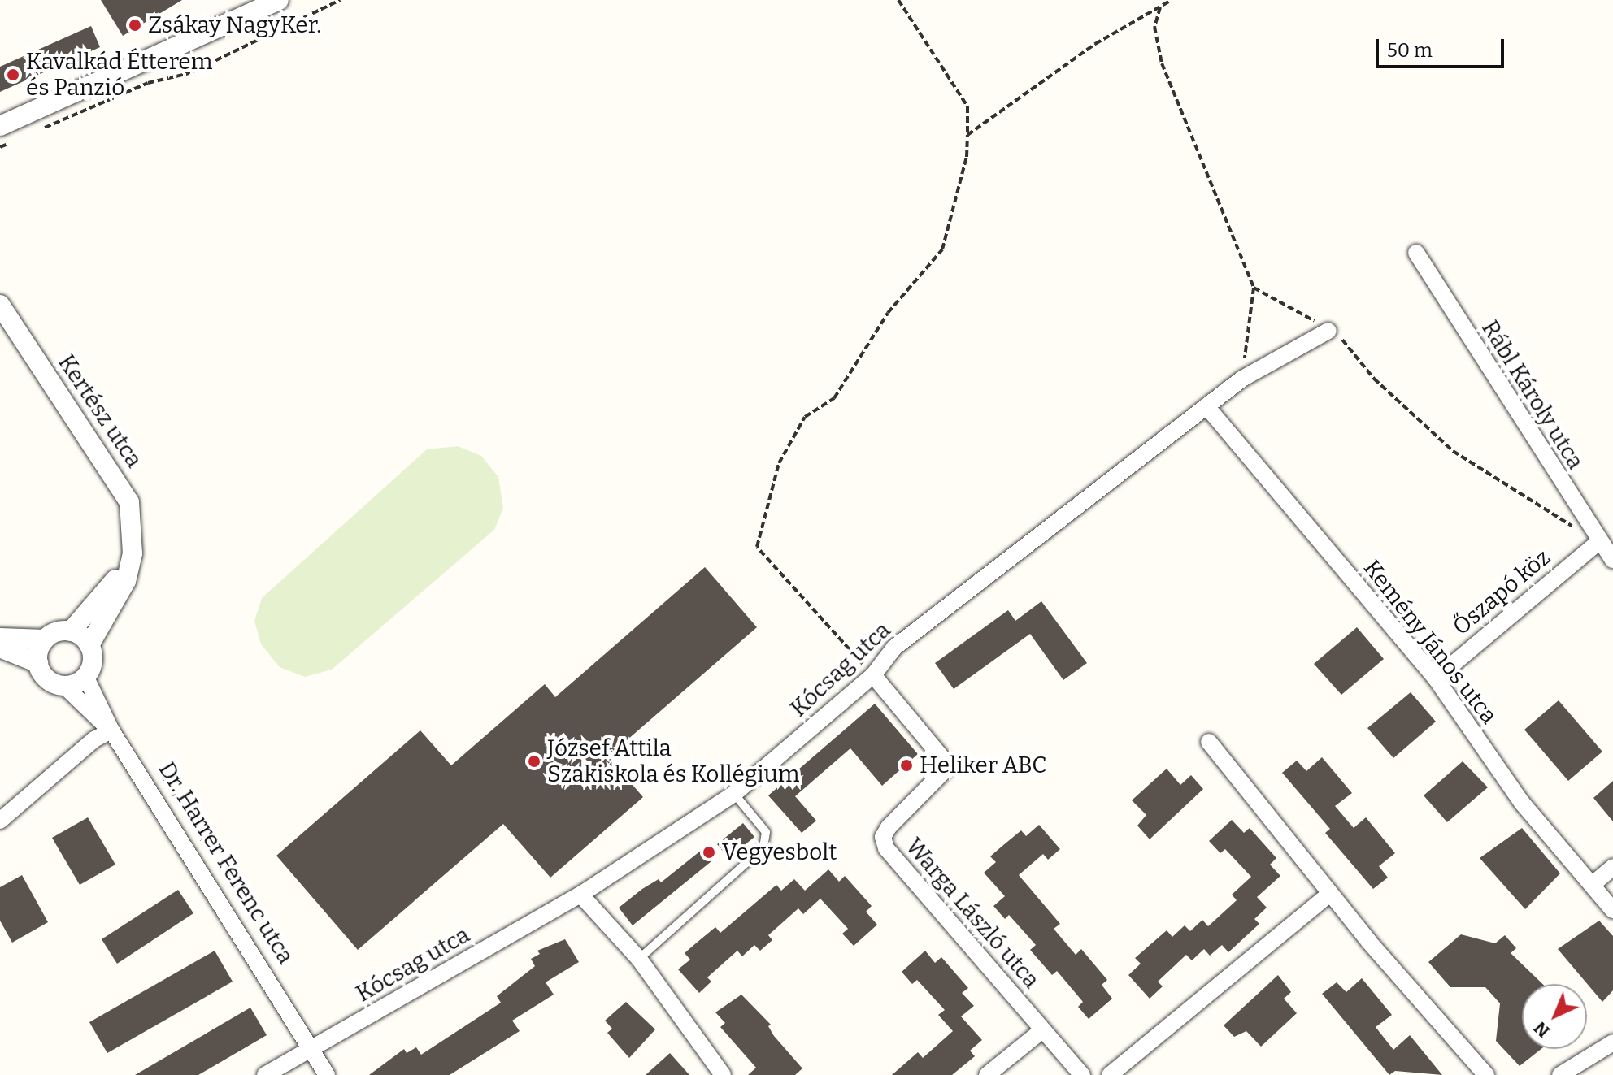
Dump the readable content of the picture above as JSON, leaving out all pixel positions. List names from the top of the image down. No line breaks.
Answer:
{"streets":{"street":["Rábl Károly utca","Kertész utca","Őszapó köz","Kemény János utca","Kócsag utca","Dr. Harrer Ferenc utca","Warga László utca"]},"crossings":[["Rábl Károly utca","Őszapó köz"],["Kertész utca","Dr. Harrer Ferenc utca"],["Őszapó köz","Kemény János utca"],["Kemény János utca","Kócsag utca"],["Kócsag utca","Dr. Harrer Ferenc utca"],["Kócsag utca","Warga László utca"]],"places":["Zsákay NagyKer.","Kavalkád Étterem és Panzió","József Attila Szakiskola és Kollégium","Heliker ABC","Vegyesbolt"],"scale_bar":"50 m","north":"bottom left"}
